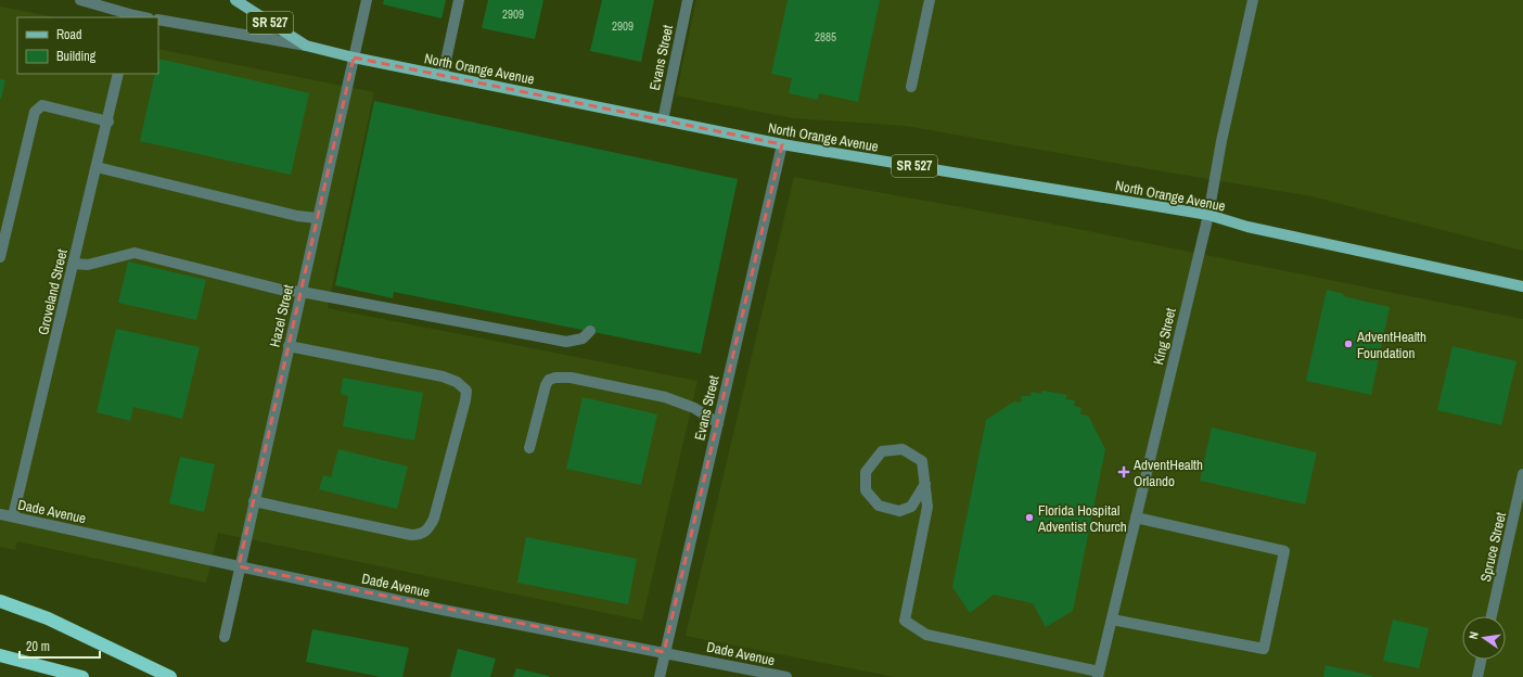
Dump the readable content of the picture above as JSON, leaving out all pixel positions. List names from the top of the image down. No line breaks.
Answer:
{"streets":{"main road":["SR 527","North Orange Avenue"],"street":["Evans Street","Groveland Street","Hazel Street","King Street","Dade Avenue","Spruce Street"]},"crossings":[["Evans Street","North Orange Avenue"],["Evans Street","Dade Avenue"],["North Orange Avenue","Hazel Street"],["North Orange Avenue","King Street"],["Groveland Street","Dade Avenue"],["Hazel Street","Dade Avenue"]],"places":{"other":["AdventHealth Foundation","Florida Hospital Adventist Church"],"health":["AdventHealth Orlando"]},"house_numbers":["2909","2909","2885"],"legend":["Road","Building"],"scale_bar":"20 m","north":"left"}
